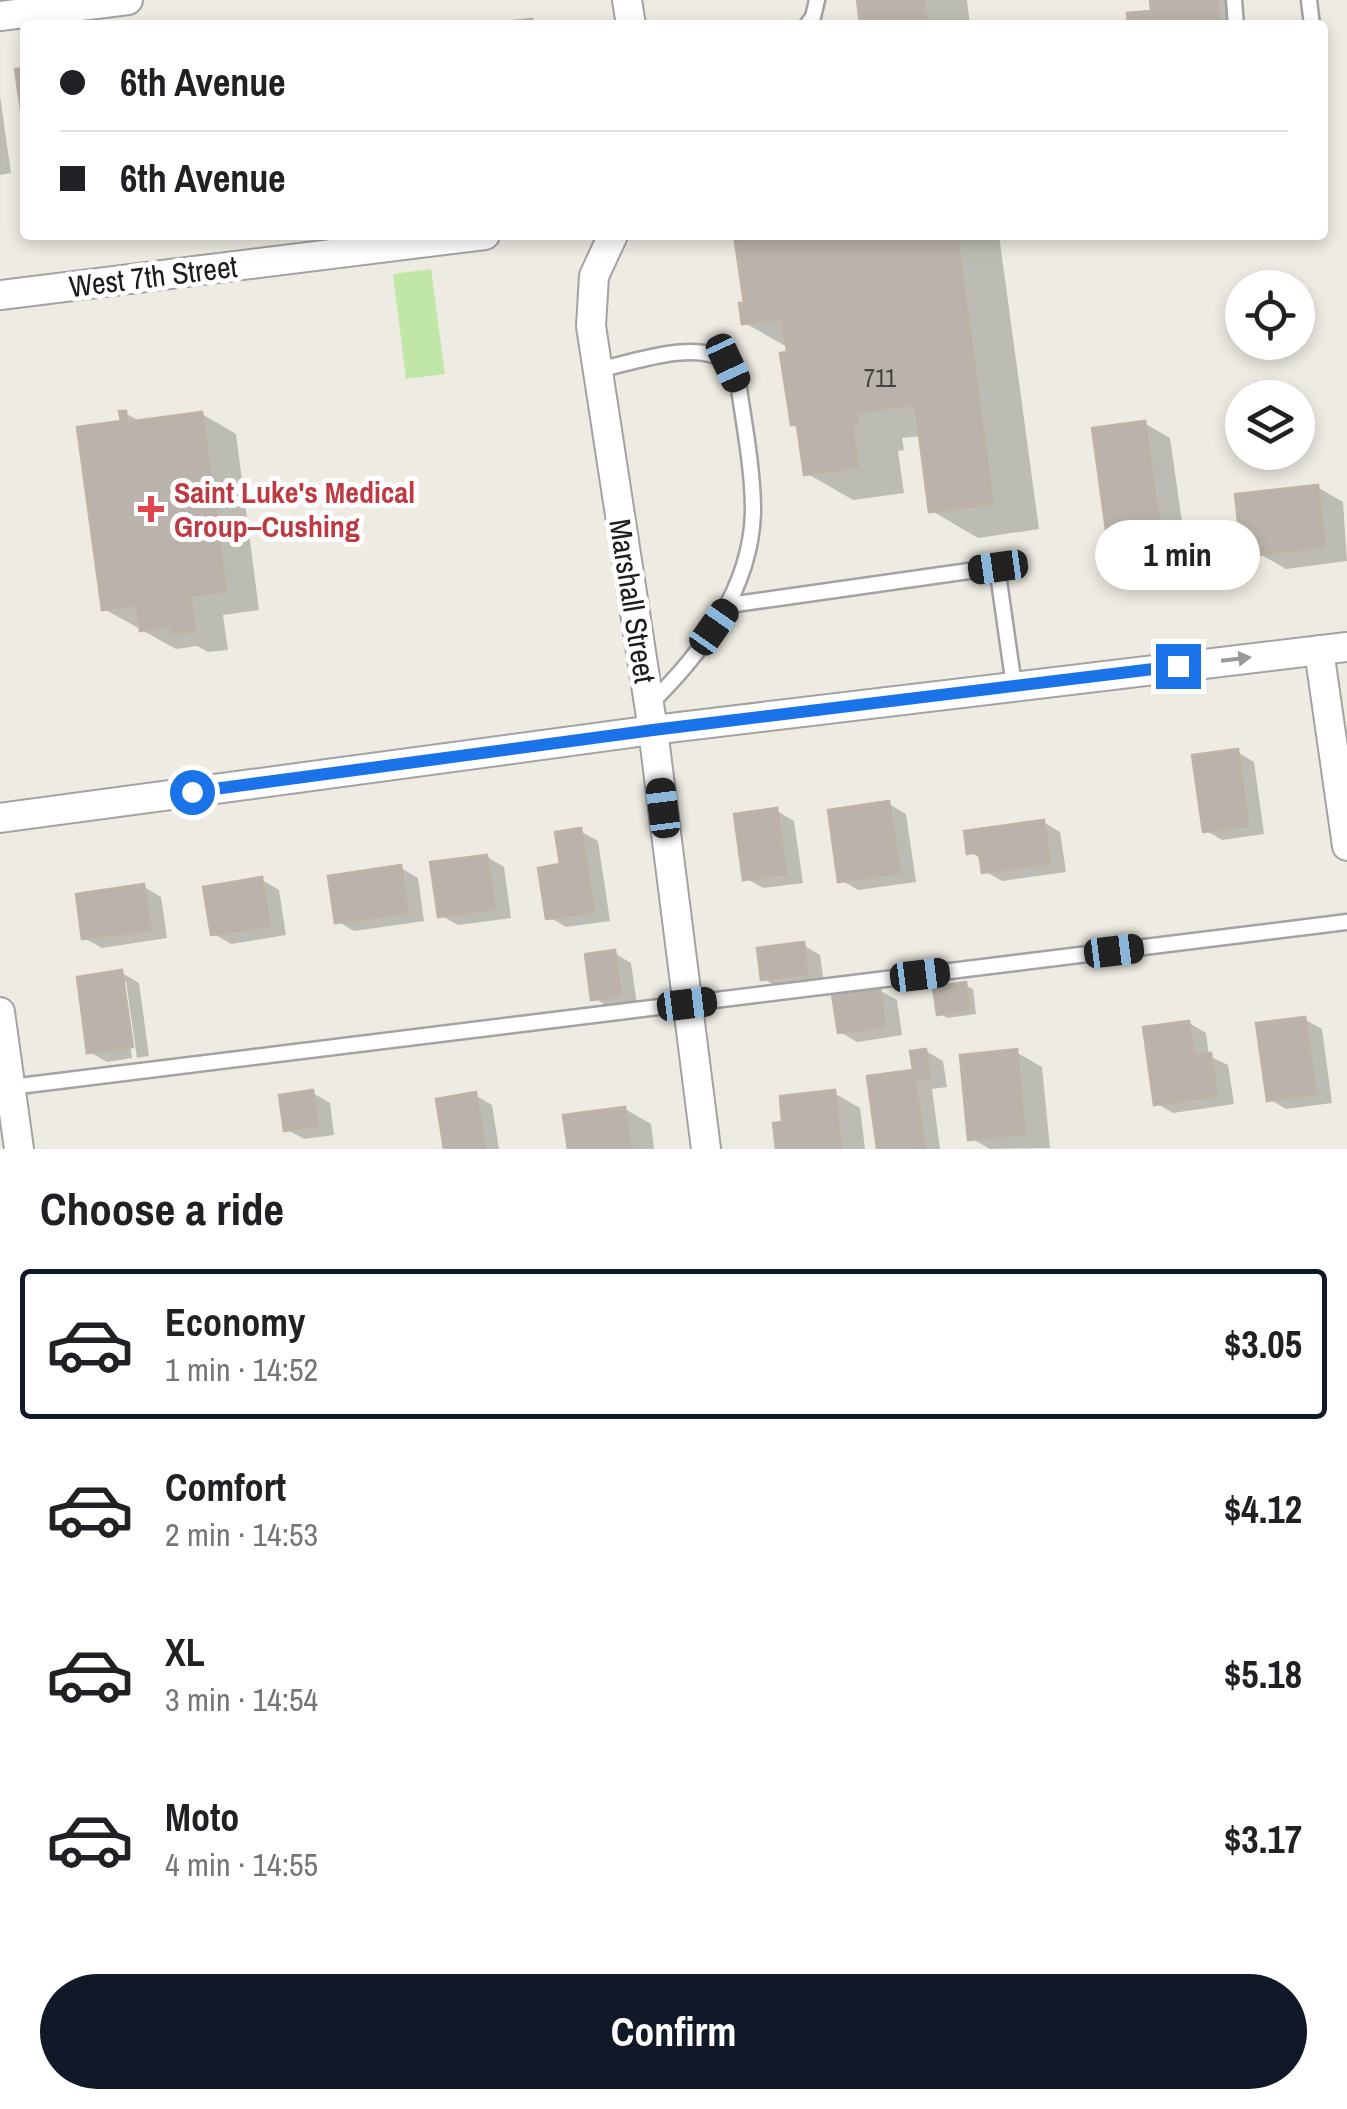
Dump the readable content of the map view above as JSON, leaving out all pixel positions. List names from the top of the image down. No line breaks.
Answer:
{"streets":{"street":["West 7th Street","Marshall Street"]},"places":{"health":["Saint Luke's Medical Group–Cushing"]},"house_numbers":["711"],"page":{"banner":["6th Avenue","6th Avenue"],"bubble":"1 min","heading":"Choose a ride","list":[{"name":"Economy","note":"1 min · 14:52","value":"$3.05"},{"name":"Comfort","note":"2 min · 14:53","value":"$4.12"},{"name":"XL","note":"3 min · 14:54","value":"$5.18"},{"name":"Moto","note":"4 min · 14:55","value":"$3.17"}],"buttons":"Confirm"}}
